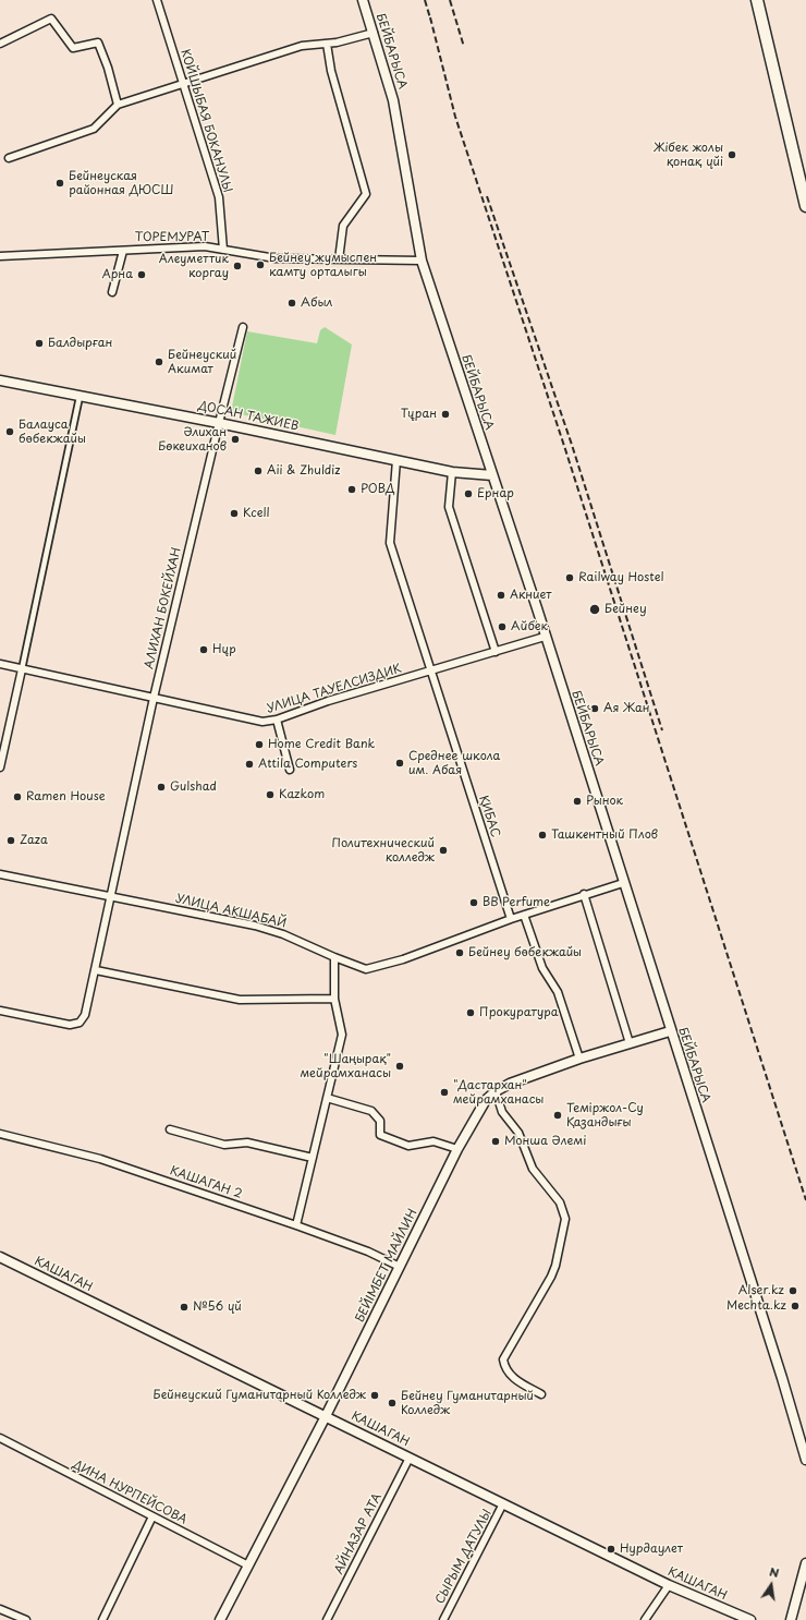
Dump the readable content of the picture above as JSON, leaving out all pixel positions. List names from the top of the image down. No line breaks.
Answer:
{"streets":{"street":["БЕЙБАРЫСА","КОЙШЫБАЯ БОКАНУЛЫ","ТОРЕМУРАТ","ДОСАН ТАЖИЕВ","АЛИХАН БОКЕЙХАН","УЛИЦА ТАУЕЛСИЗДИК","ҚИБАС","УЛИЦА АКШАБАЙ","КАШАГАН 2","БЕЙІМБЕТ МАЙЛИН","КАШАГАН","ДИНА НУРПЕЙСОВА","АЙНАЗАР АТА","СЫРЫМ ДАТУЛЫ"]},"crossings":[["БЕЙБАРЫСА","ТОРЕМУРАТ"],["БЕЙБАРЫСА","ДОСАН ТАЖИЕВ"],["БЕЙБАРЫСА","УЛИЦА ТАУЕЛСИЗДИК"],["БЕЙБАРЫСА","УЛИЦА АКШАБАЙ"],["БЕЙБАРЫСА","БЕЙІМБЕТ МАЙЛИН"],["КОЙШЫБАЯ БОКАНУЛЫ","ТОРЕМУРАТ"],["ДОСАН ТАЖИЕВ","АЛИХАН БОКЕЙХАН"],["ДОСАН ТАЖИЕВ","ҚИБАС"],["АЛИХАН БОКЕЙХАН","УЛИЦА ТАУЕЛСИЗДИК"],["АЛИХАН БОКЕЙХАН","УЛИЦА АКШАБАЙ"],["УЛИЦА ТАУЕЛСИЗДИК","ҚИБАС"],["ҚИБАС","УЛИЦА АКШАБАЙ"],["КАШАГАН 2","БЕЙІМБЕТ МАЙЛИН"],["БЕЙІМБЕТ МАЙЛИН","КАШАГАН"],["БЕЙІМБЕТ МАЙЛИН","ДИНА НУРПЕЙСОВА"],["КАШАГАН","АЙНАЗАР АТА"],["КАШАГАН","СЫРЫМ ДАТУЛЫ"]],"places":["Жібек жолы қонақ үйі","Бейнеуская районная ДЮСШ","Бейнеу жумыспен камту орталыгы","Алеуметтик коргау","Арна","Абыл","Балдырған","Бейнеуский Акимат","Тұран","Балауса бөбекжайы","Әлихан Бөкеиханов","Aii & Zhuldiz","РОВД","Ернар","Kcell","Railway Hostel","Акниет","Бейнеу","Айбек","Нұр","Ая Жан","Home Credit Bank","Среднее школа им. Абая","Attila Computers","Gulshad","Kazkom","Ramen House","Рынок","Ташкентный Плов","Zaza","Политехнический колледж","BB Perfume","Бейнеу бөбекжайы","Прокуратура","\"Шаңырақ\" мейрамханасы","\"Дастархан\" мейрамханасы","Теміржол-Су Қазандығы","Монша Әлемі","Alser.kz","Mechta.kz","№56 үй","Бейнеуский Гуманитарный Колледж","Бейнеу Гуманитарный Колледж","Нурдаулет"],"north":"top"}
